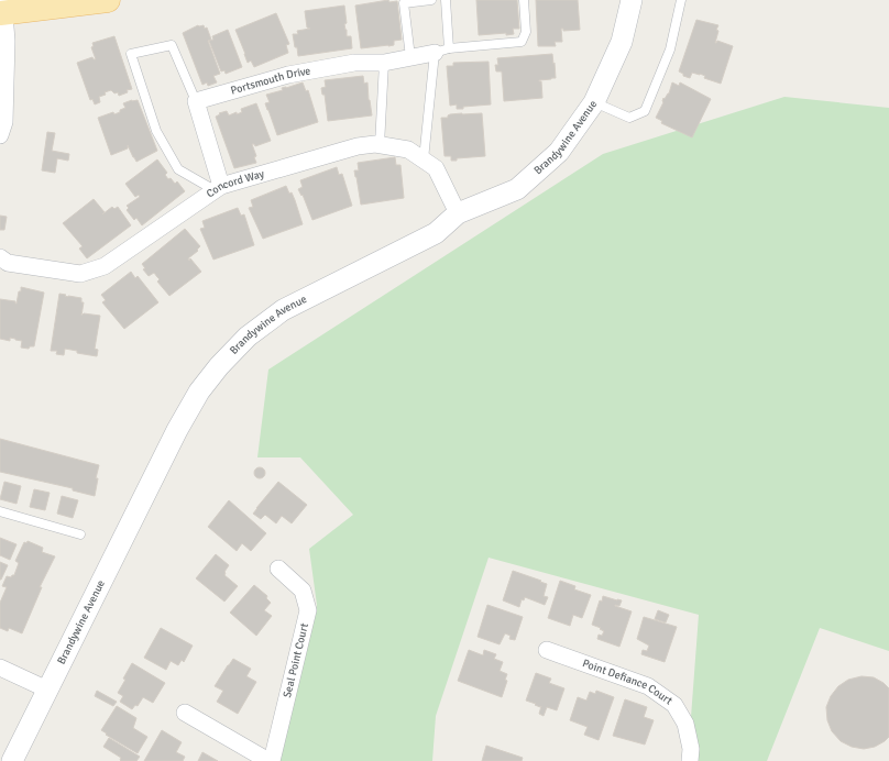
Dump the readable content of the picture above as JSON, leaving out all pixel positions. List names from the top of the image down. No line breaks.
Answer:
{"streets":{"street":["Portsmouth Drive","Brandywine Avenue","Concord Way","Seal Point Court","Point Defiance Court"]},"crossings":[["Brandywine Avenue","Concord Way"]]}
